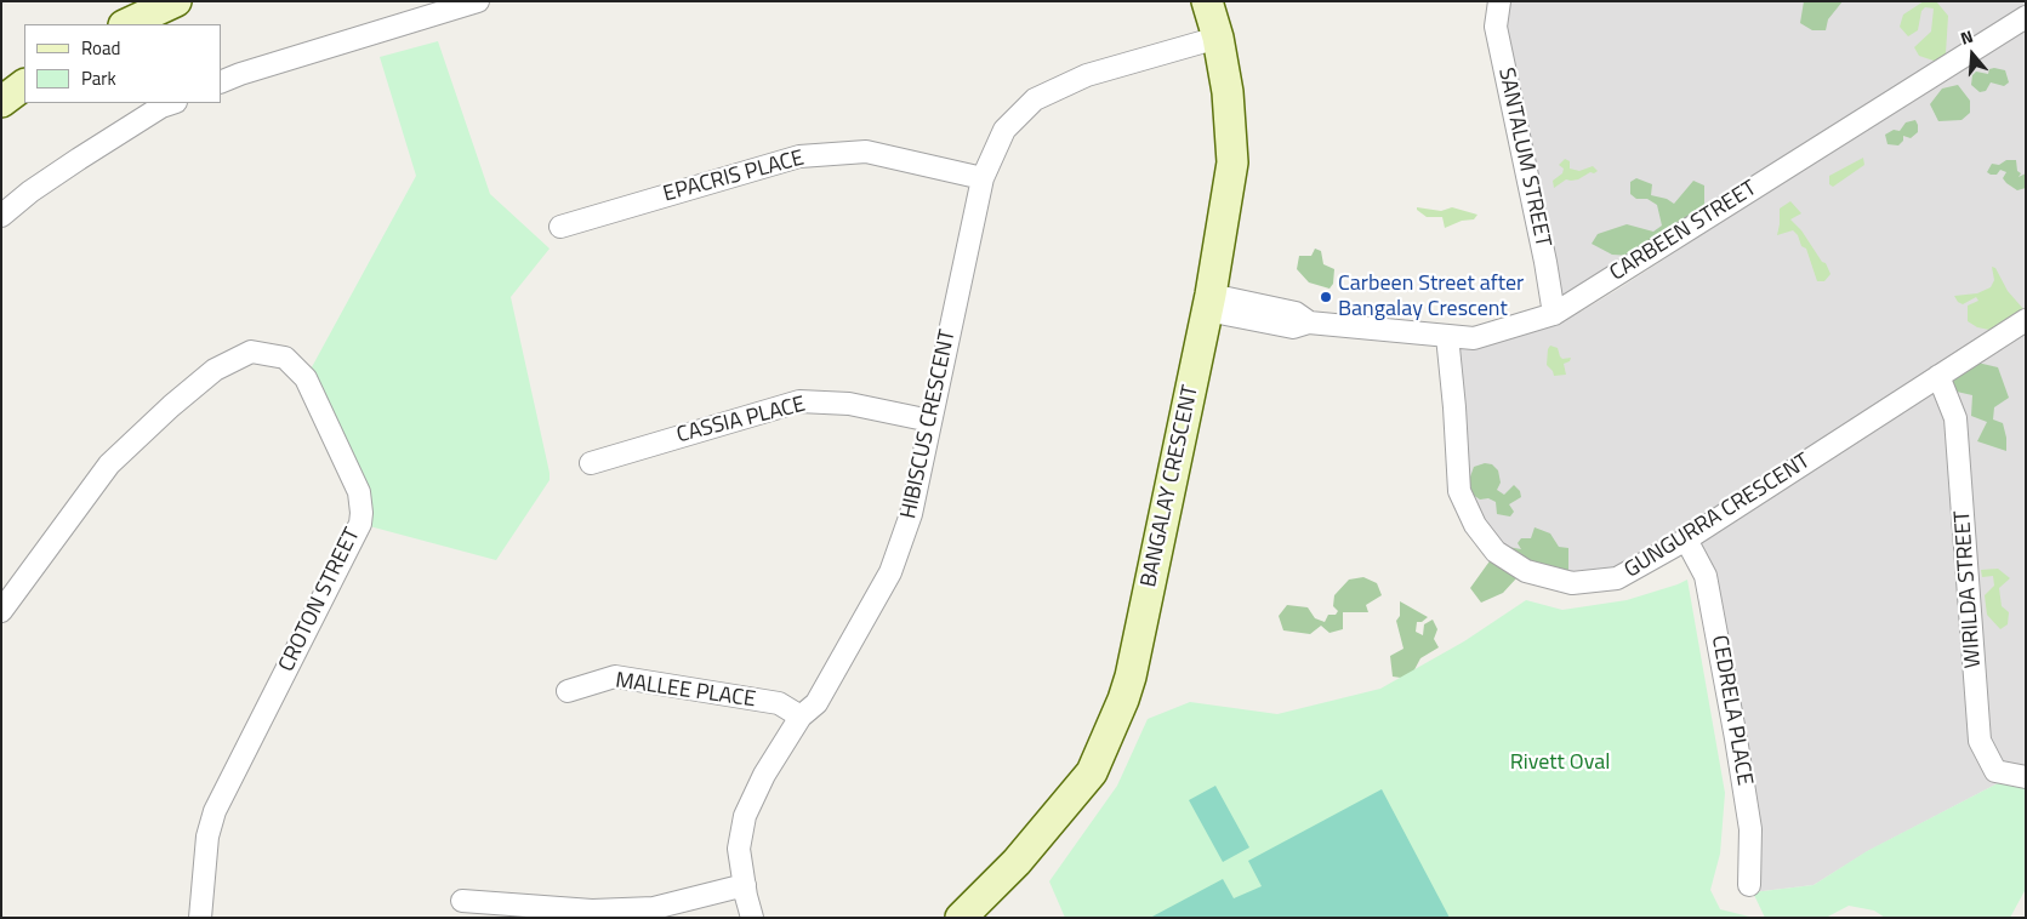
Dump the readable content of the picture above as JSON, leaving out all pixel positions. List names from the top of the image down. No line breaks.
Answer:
{"streets":{"street":["SANTALUM STREET","EPACRIS PLACE","CARBEEN STREET","CASSIA PLACE","HIBISCUS CRESCENT","BANGALAY CRESCENT","GUNGURRA CRESCENT","WIRILDA STREET","CROTON STREET","MALLEE PLACE","CEDRELA PLACE"]},"crossings":[["SANTALUM STREET","CARBEEN STREET"],["EPACRIS PLACE","HIBISCUS CRESCENT"],["CARBEEN STREET","BANGALAY CRESCENT"],["CARBEEN STREET","GUNGURRA CRESCENT"],["CASSIA PLACE","HIBISCUS CRESCENT"],["HIBISCUS CRESCENT","BANGALAY CRESCENT"],["HIBISCUS CRESCENT","MALLEE PLACE"],["GUNGURRA CRESCENT","WIRILDA STREET"],["GUNGURRA CRESCENT","CEDRELA PLACE"]],"parks":["Rivett Oval"],"places":["Carbeen Street after Bangalay Crescent"],"legend":["Road","Park"],"north":"top"}
